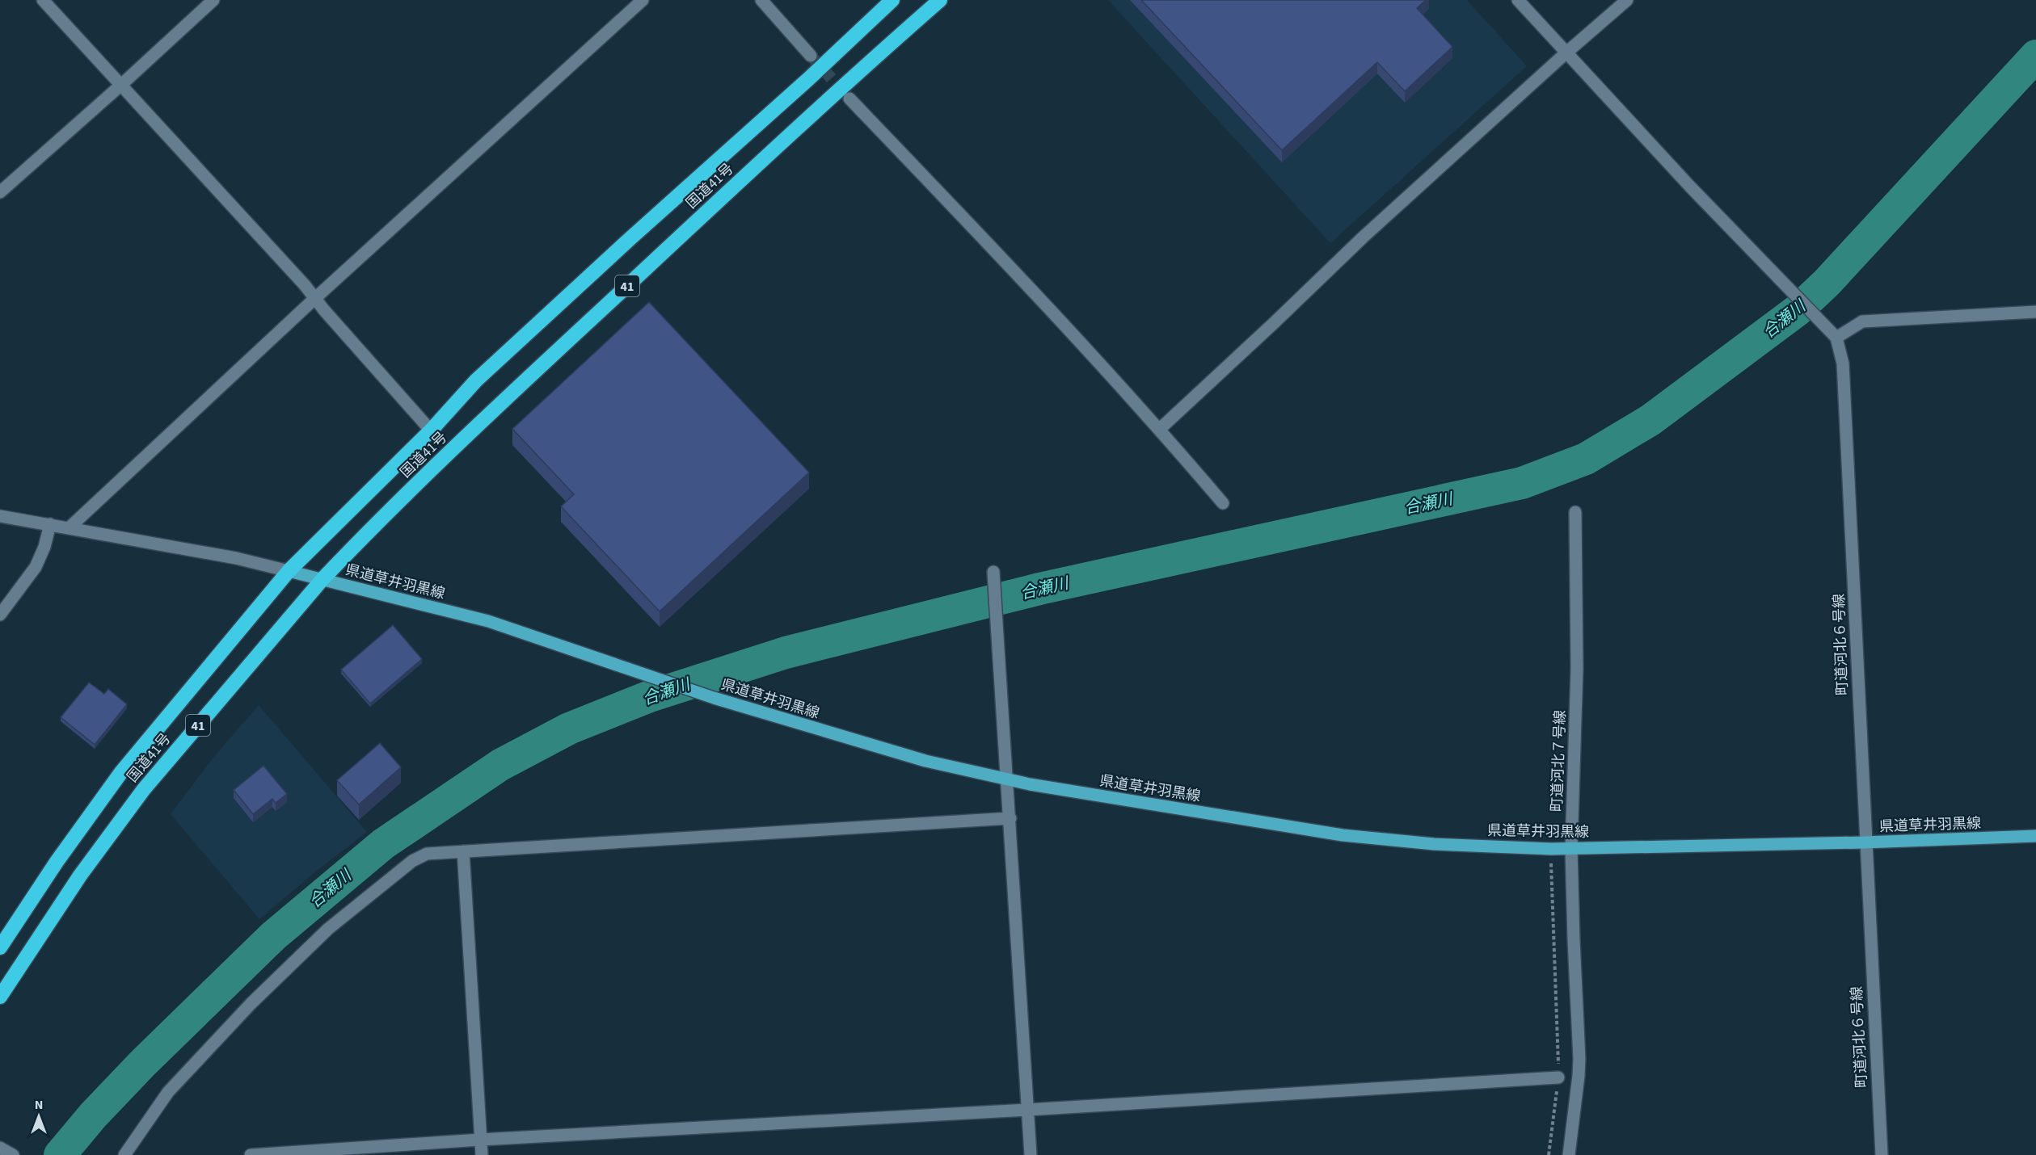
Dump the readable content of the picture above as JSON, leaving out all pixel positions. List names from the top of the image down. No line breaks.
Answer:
{"streets":{"highway":["国道41号","41"],"main road":["県道草井羽黒線"],"street":["町道河北６号線","町道河北７号線"]},"crossings":[["国道41号","県道草井羽黒線"],["県道草井羽黒線","町道河北６号線"],["県道草井羽黒線","町道河北７号線"]],"water":["合瀬川"],"north":"top"}
